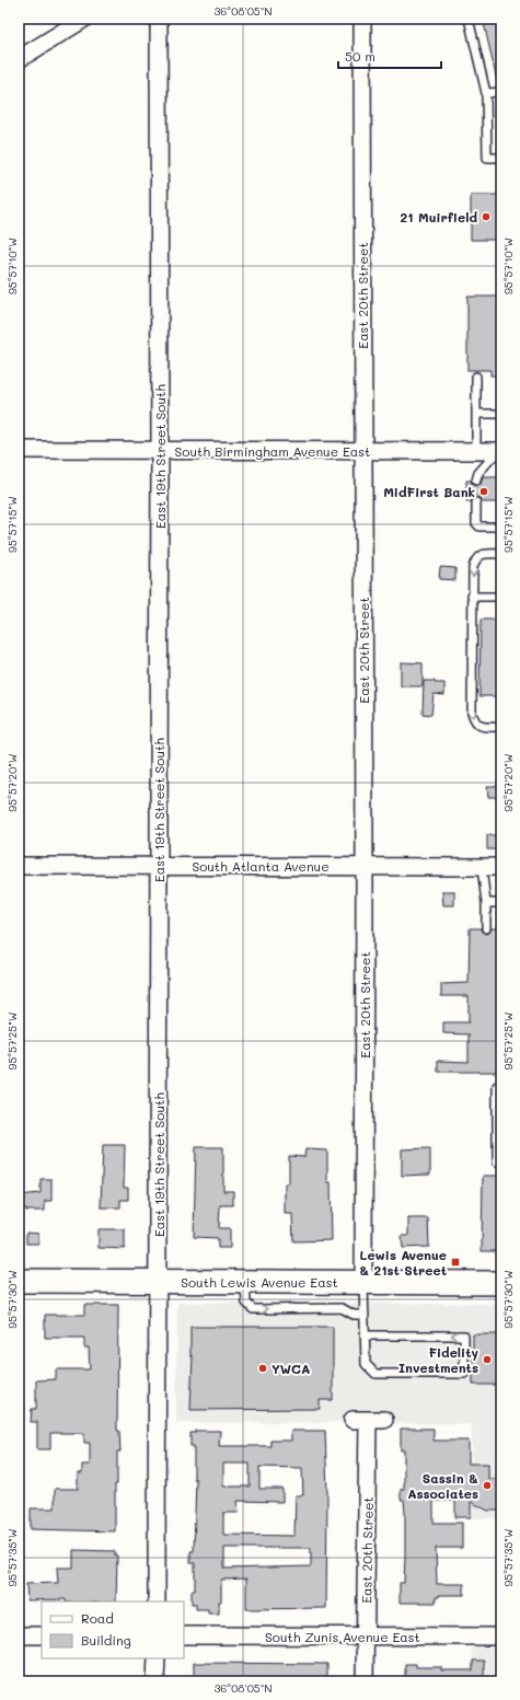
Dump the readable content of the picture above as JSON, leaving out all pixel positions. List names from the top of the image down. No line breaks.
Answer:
{"streets":{"main road":["South Lewis Avenue East"],"street":["East 20th Street","South Birmingham Avenue East","East 19th Street South","South Atlanta Avenue","South Zunis Avenue East"]},"crossings":[["East 20th Street","South Birmingham Avenue East"],["East 20th Street","South Atlanta Avenue"],["East 20th Street","South Lewis Avenue East"],["East 20th Street","South Zunis Avenue East"],["South Birmingham Avenue East","East 19th Street South"],["East 19th Street South","South Atlanta Avenue"],["East 19th Street South","South Lewis Avenue East"]],"places":{"other":["21 Muirfield","MidFirst Bank","Fidelity Investments","YWCA","Sassin & Associates"],"transit":["Lewis Avenue & 21st Street"]},"legend":["Road","Building"],"scale_bar":"50 m","coordinates":["36°08'05\"N","95°57'10\"W","95°57'15\"W","95°57'20\"W","95°57'25\"W","95°57'30\"W","95°57'35\"W"]}
